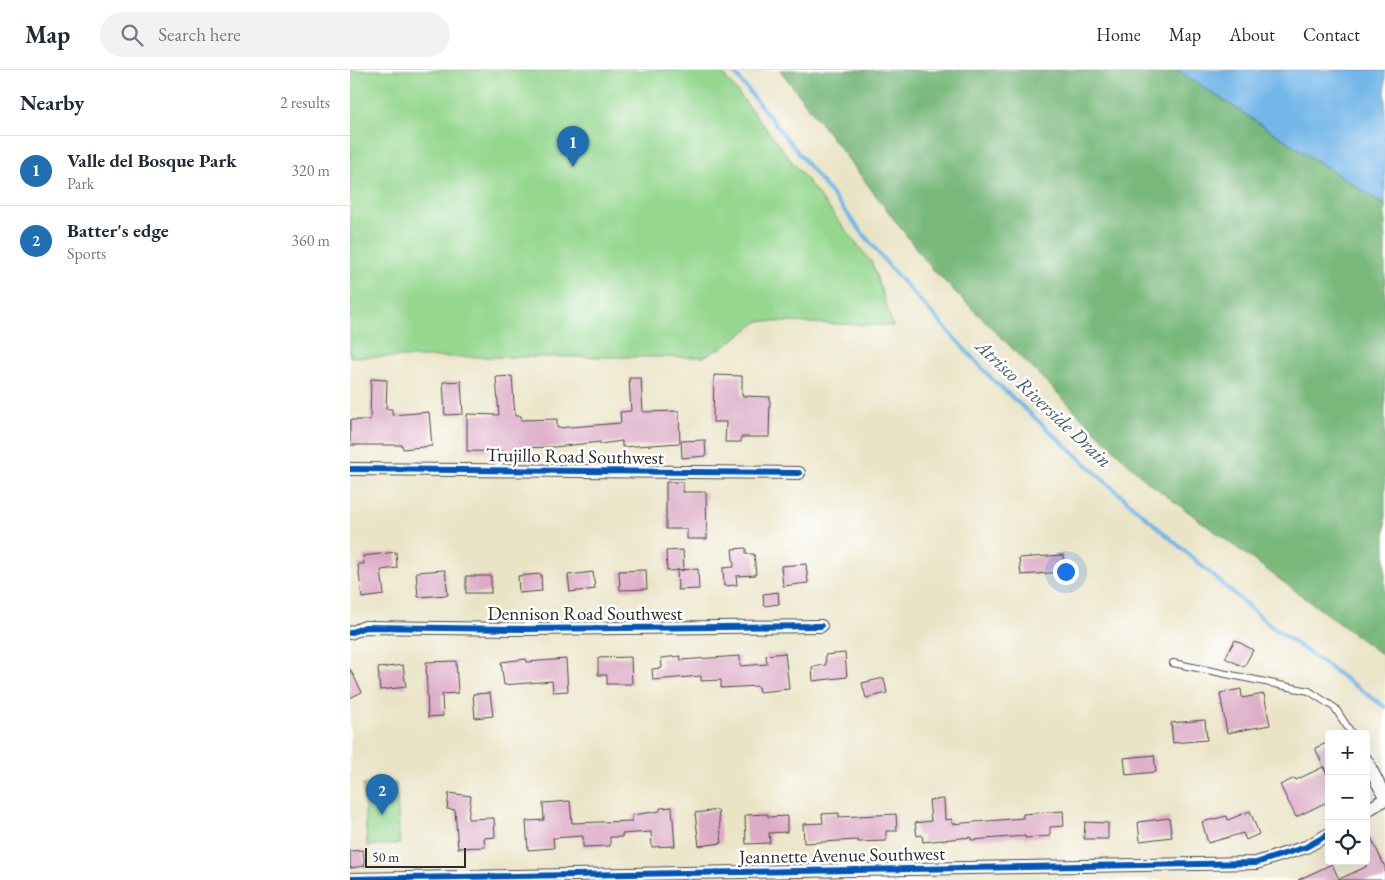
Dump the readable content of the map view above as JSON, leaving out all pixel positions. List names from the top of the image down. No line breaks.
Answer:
{"streets":{"street":["Trujillo Road Southwest","Dennison Road Southwest","Jeannette Avenue Southwest"]},"water":["Atrisco Riverside Drain"],"scale_bar":"50 m","page":{"header":"Map","search":"Search here","nav":["Home","Map","About","Contact"],"heading":["Nearby","2 results"],"pins":["1","2"],"list":[{"mark":"1","name":"Valle del Bosque Park","note":"Park","value":"320 m"},{"mark":"2","name":"Batter's edge","note":"Sports","value":"360 m"}],"map_buttons":["+","−"],"scale":"50 m"}}
